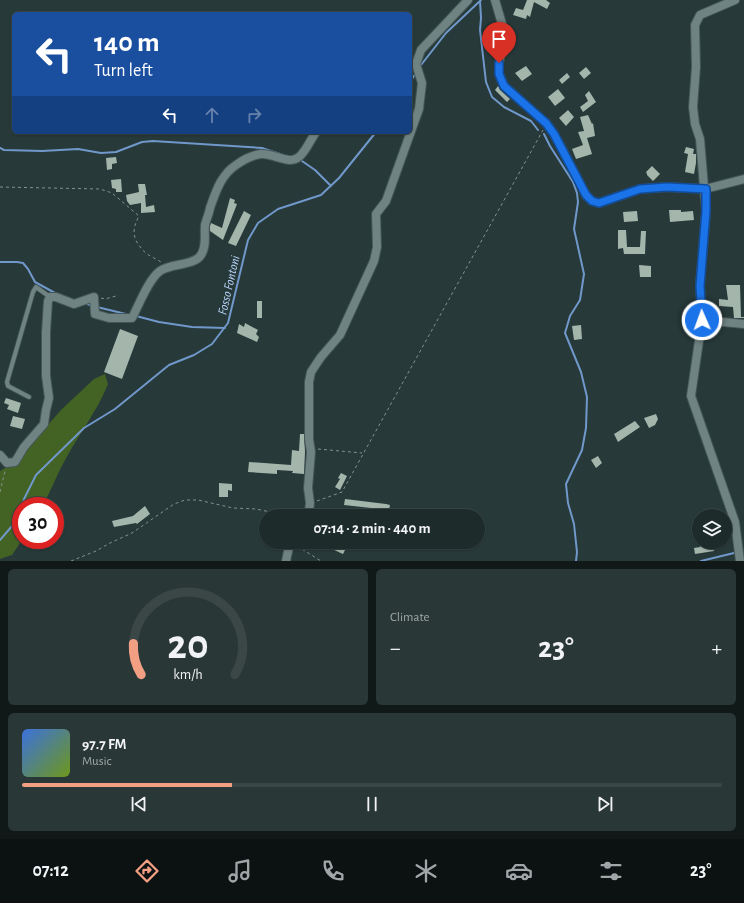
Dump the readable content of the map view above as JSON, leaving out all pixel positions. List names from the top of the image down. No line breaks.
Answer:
{"water":["Fosso Fontoni"],"page":{"turn":["140 m","Turn left"],"limit":"30","trip":"07:14 · 2 min · 440 m","tile":"Climate","heat":["−","23°","+"],"song":["97.7 FM","Music"],"tabs":["07:12","23°"],"gauge":["20","km/h"]}}
